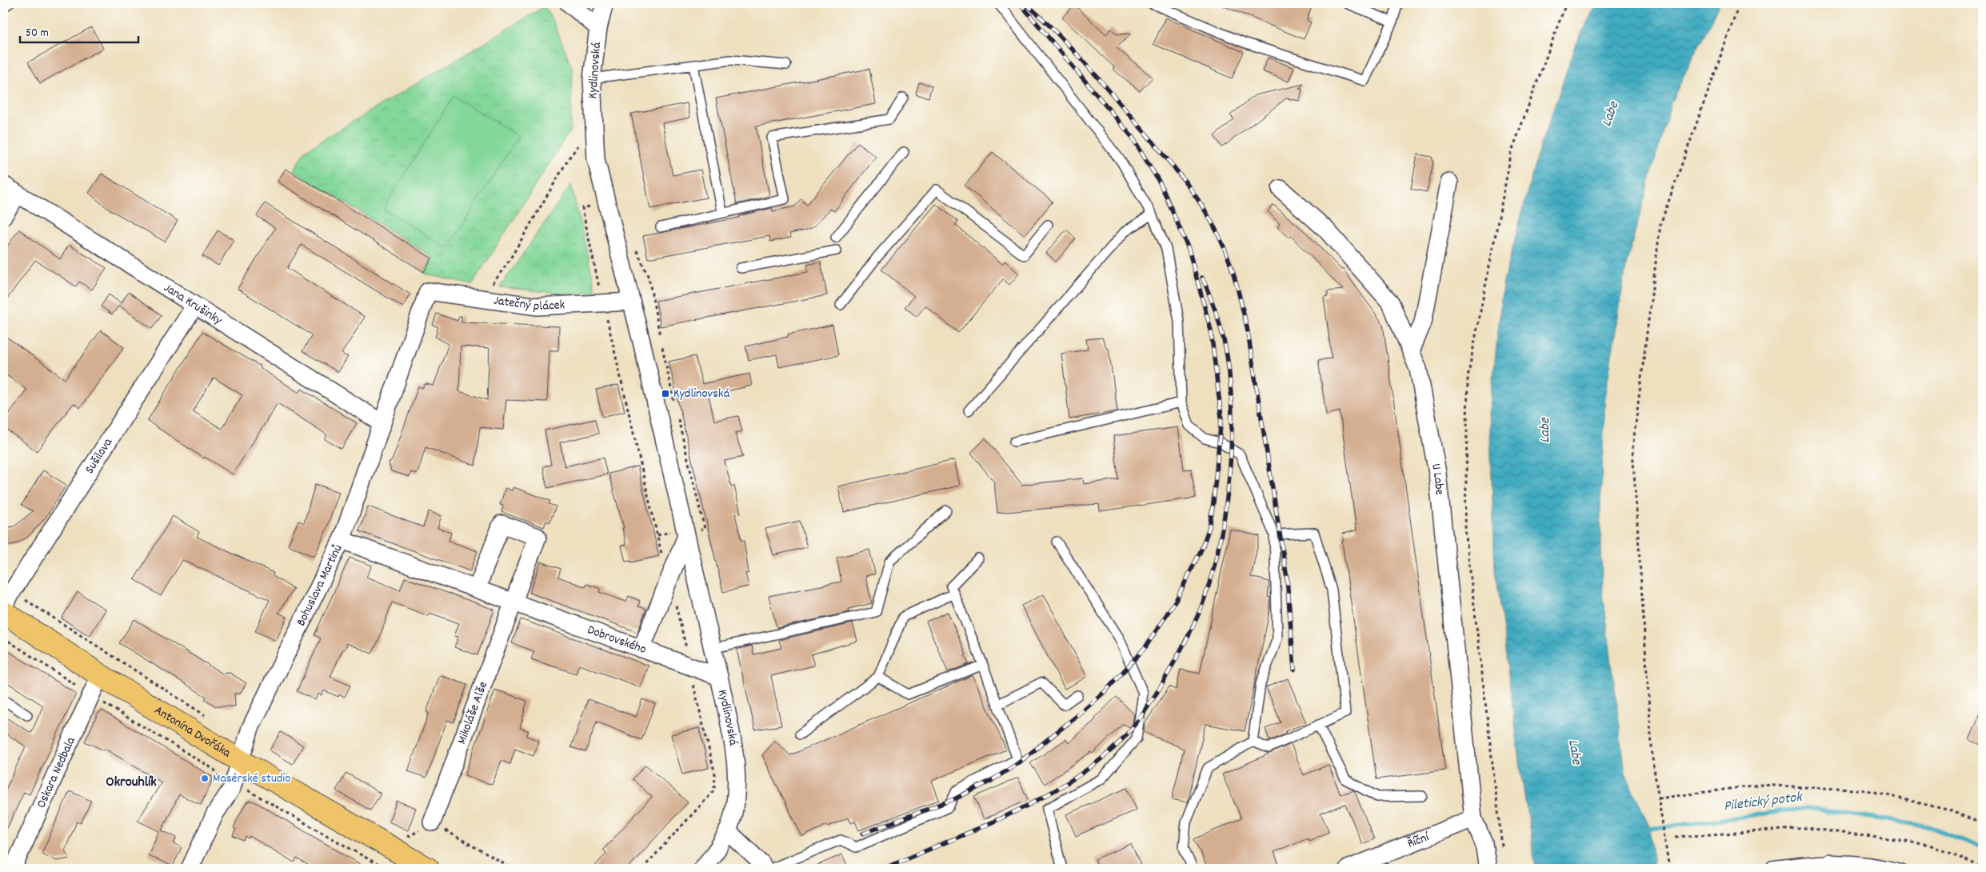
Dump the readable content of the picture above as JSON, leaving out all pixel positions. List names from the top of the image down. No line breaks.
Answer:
{"streets":{"main road":["Antonína Dvořáka"],"street":["Kydlinovská","Jatečný plácek","Jana Krušinky","Sušilova","U Labe","Bohuslava Martinů","Dobrovského","Mikoláše Alše","Oskara Nedbala","Říční"]},"crossings":[["Kydlinovská","Jatečný plácek"],["Kydlinovská","Dobrovského"],["Jatečný plácek","Bohuslava Martinů"],["Jana Krušinky","Sušilova"],["Jana Krušinky","Bohuslava Martinů"],["U Labe","Říční"],["Bohuslava Martinů","Dobrovského"],["Bohuslava Martinů","Antonína Dvořáka"],["Dobrovského","Mikoláše Alše"],["Antonína Dvořáka","Oskara Nedbala"]],"districts":["Okrouhlík"],"water":["Labe","Piletický potok"],"places":{"transit":["Kydlinovská"],"other":["Masérské studio"]},"scale_bar":"50 m"}
